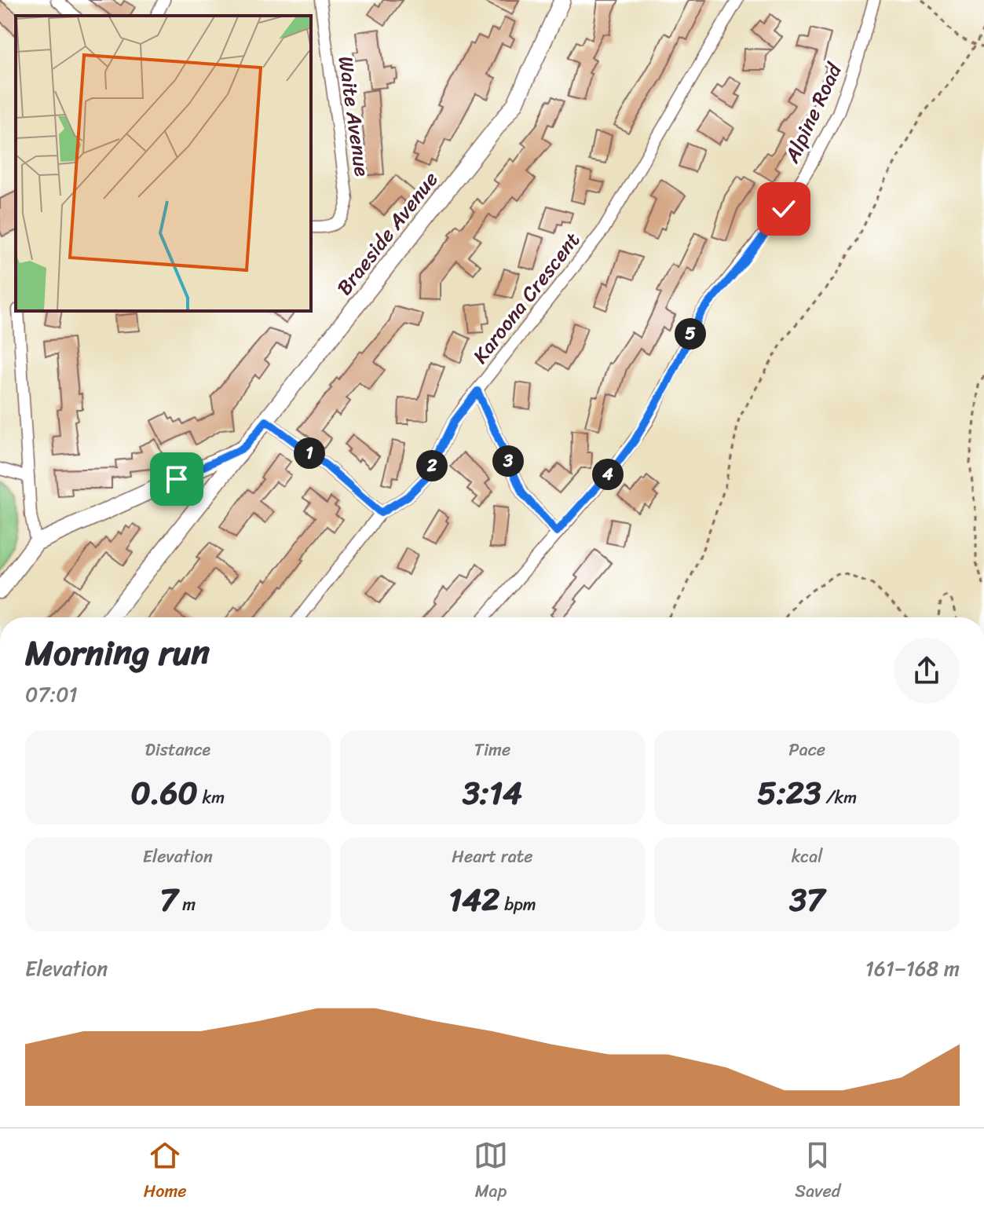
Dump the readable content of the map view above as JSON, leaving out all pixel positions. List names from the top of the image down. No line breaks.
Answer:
{"streets":{"street":["Alpine Road","Waite Avenue","Braeside Avenue","Karoona Crescent"]},"page":{"pins":["5","1","3","2","4"],"heading":["Morning run","07:01"],"stats":[["Distance","0.60 km"],["Time","3:14"],["Pace","5:23 /km"],["Elevation","7 m"],["Heart rate","142 bpm"],["kcal","37"]],"chart":["Elevation","161–168 m"],"tabs":["Home","Map","Saved"]}}
